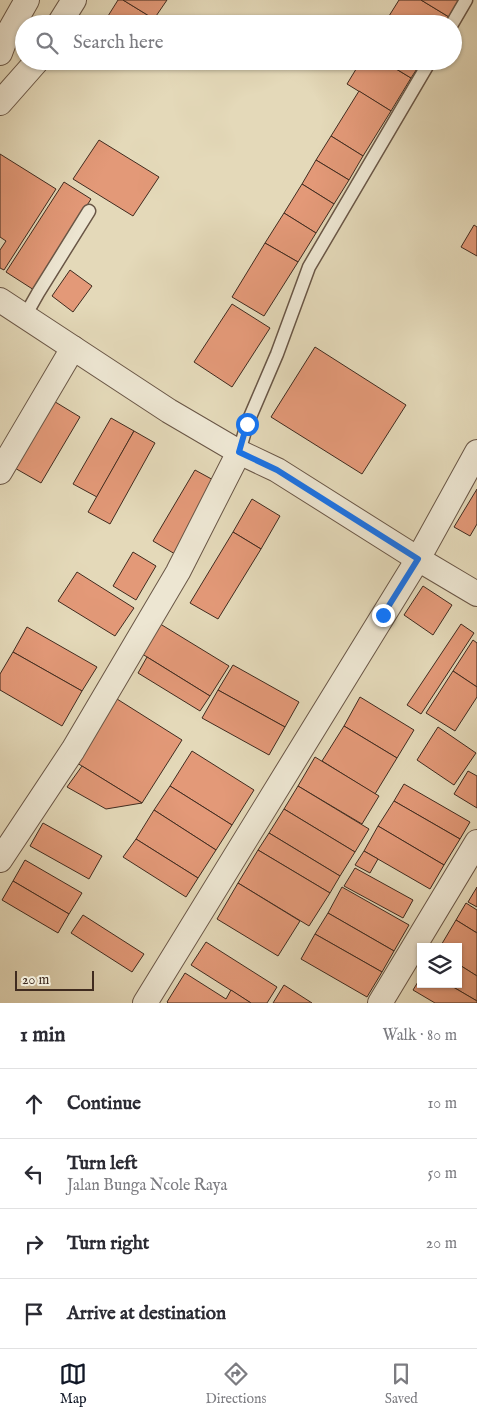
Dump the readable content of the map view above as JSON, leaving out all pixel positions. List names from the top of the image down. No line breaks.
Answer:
{"scale_bar":"20 m","page":{"search":"Search here","scale":"20 m","heading":["1 min","Walk · 80 m"],"list":[["Continue","10 m"],["Turn left","Jalan Bunga Ncole Raya","50 m"],["Turn right","20 m"],"Arrive at destination"],"nav":["Map","Directions","Saved"]}}
